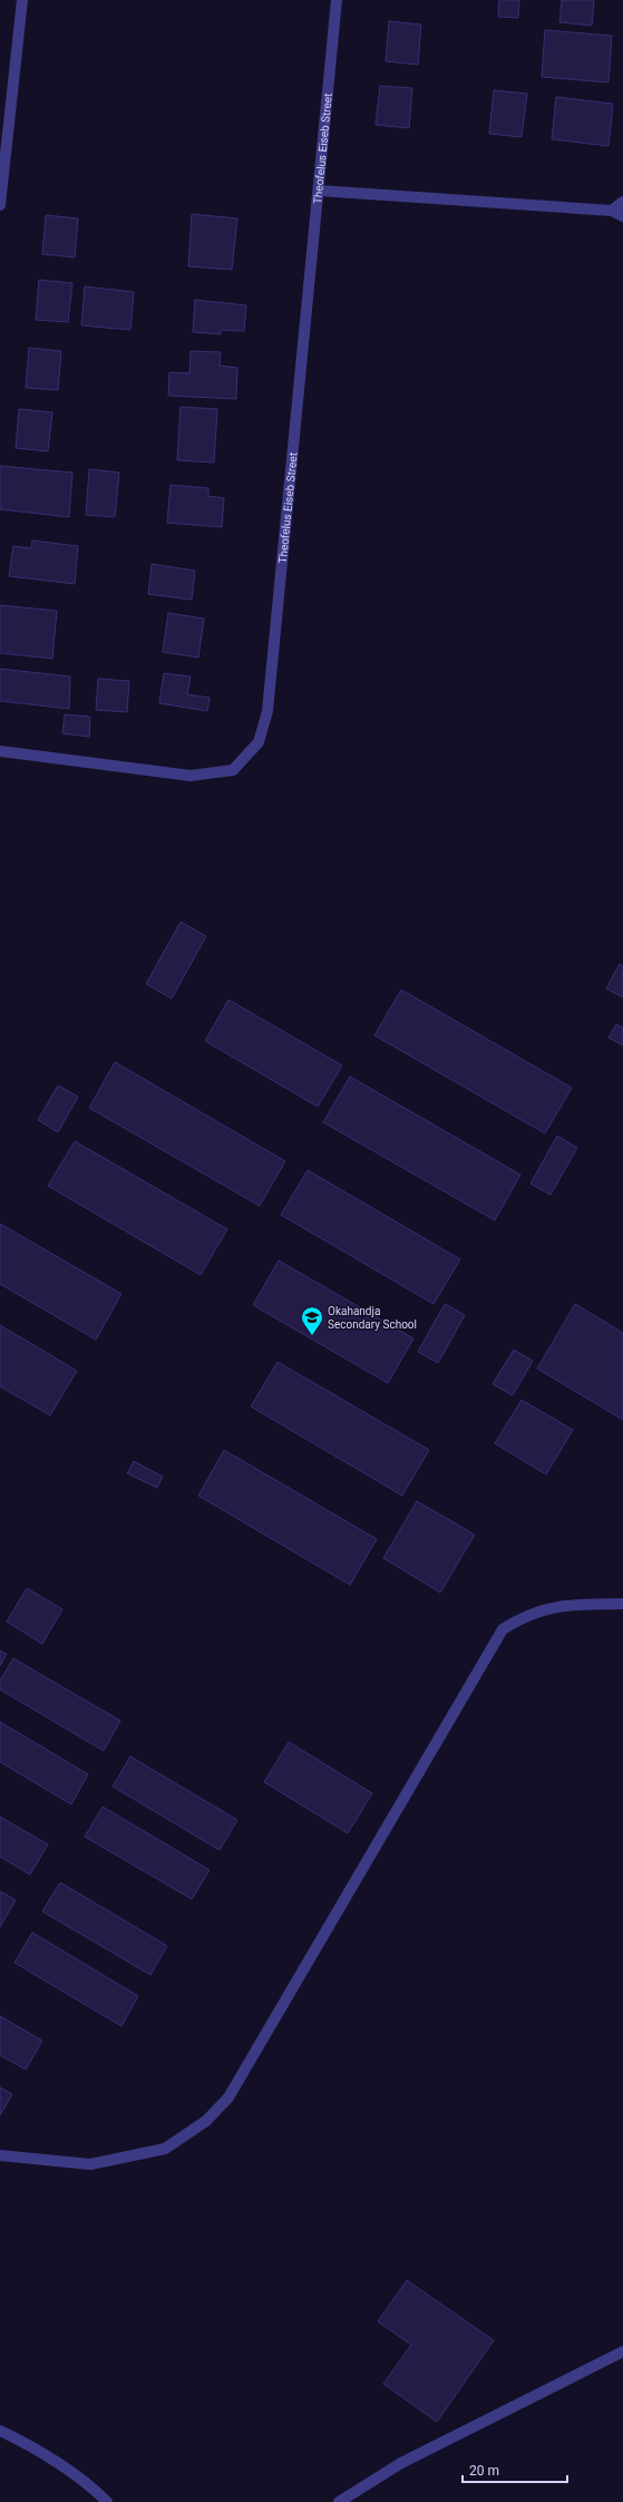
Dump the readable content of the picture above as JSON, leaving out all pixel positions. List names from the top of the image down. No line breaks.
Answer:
{"streets":{"street":["Theofelus Eiseb Street"]},"places":{"school or university":["Okahandja Secondary School"]},"scale_bar":"20 m"}
